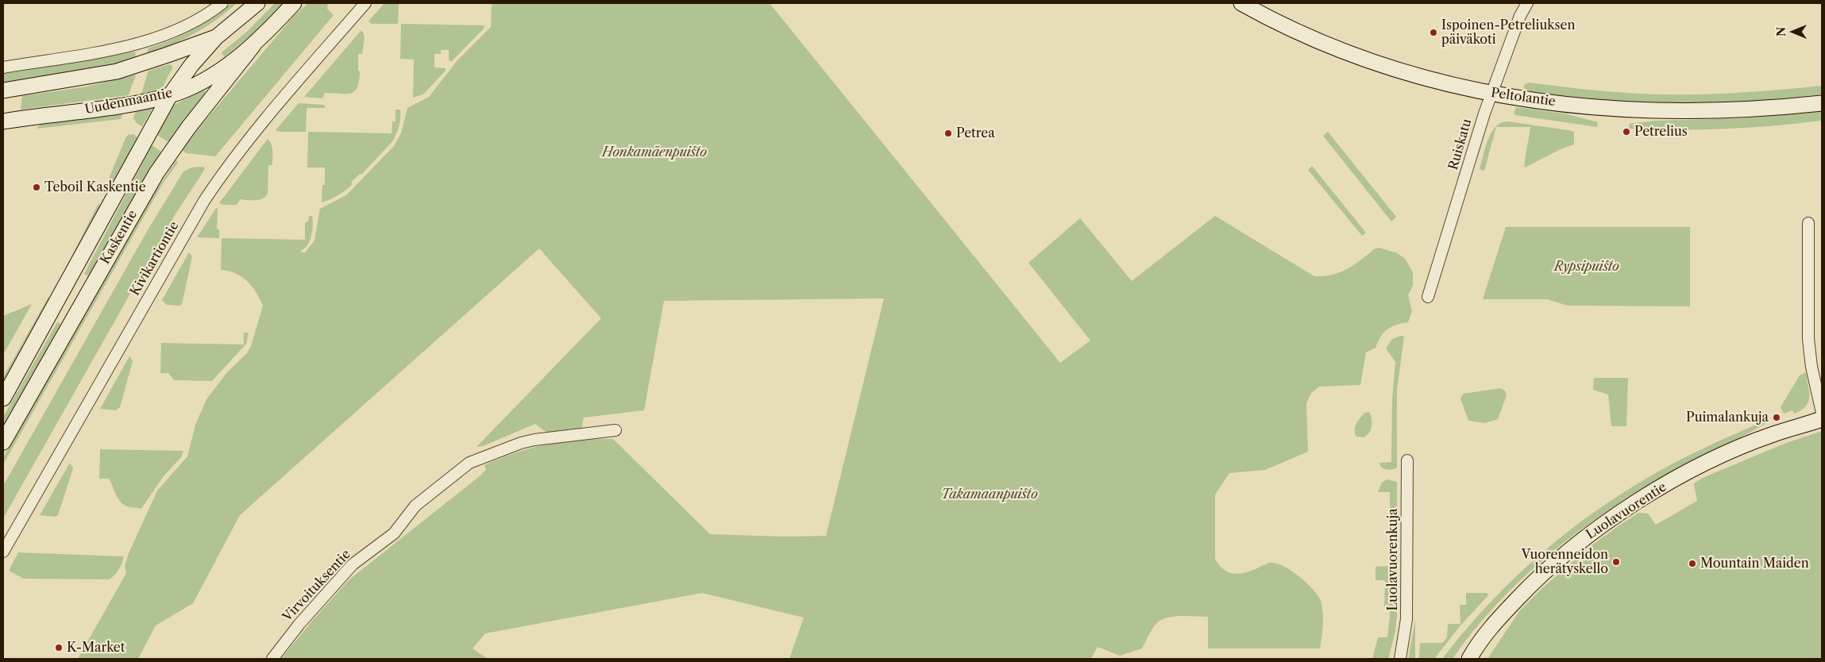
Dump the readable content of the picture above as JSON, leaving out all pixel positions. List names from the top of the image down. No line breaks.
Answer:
{"streets":{"main road":["Peltolantie","Uudenmaantie","Kaskentie","Luolavuorentie"],"street":["Ruiskatu","Kivikartiontie","Luolavuorenkuja","Virvoituksentie"]},"crossings":[["Peltolantie","Ruiskatu"],["Uudenmaantie","Kaskentie"]],"parks":["Honkamäenpuisto","Rypsipuisto","Takamaanpuisto"],"places":["Ispoinen-Petreliuksen päiväkoti","Petrelius","Petrea","Teboil Kaskentie","Puimalankuja","Vuorenneidon herätyskello","Mountain Maiden","K-Market"],"north":"left"}
